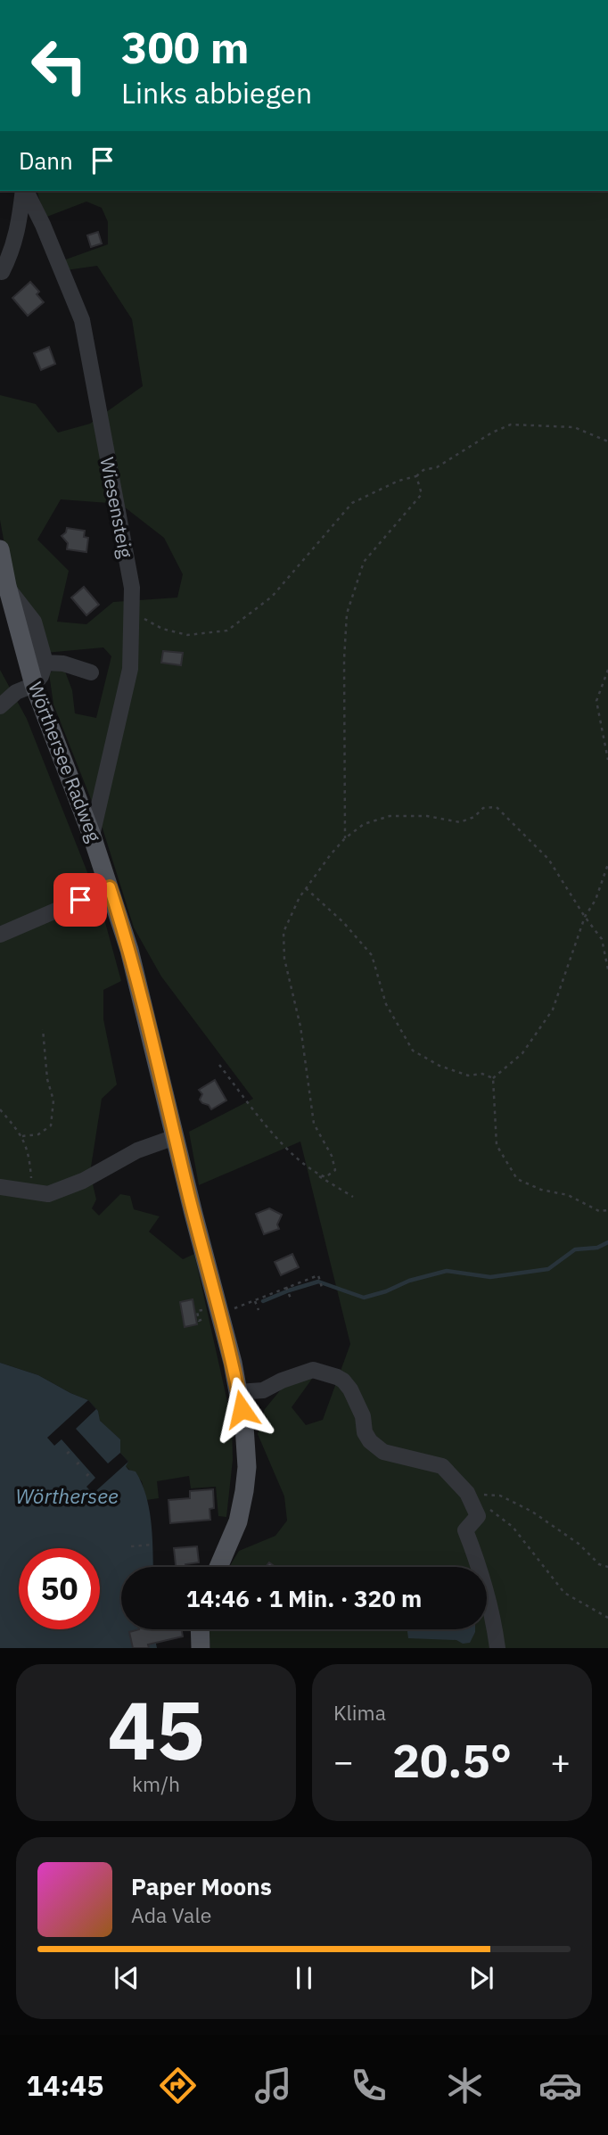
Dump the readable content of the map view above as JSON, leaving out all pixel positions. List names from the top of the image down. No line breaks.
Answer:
{"streets":{"street":["Wiesensteig"]},"water":["Wörthersee"],"page":{"turn":["300 m","Links abbiegen"],"then":"Dann","limit":"50","trip":"14:46 · 1 Min. · 320 m","tile":[["45","km/h"],"Klima"],"heat":["−","20.5°","+"],"song":["Paper Moons","Ada Vale"],"tabs":"14:45"}}
